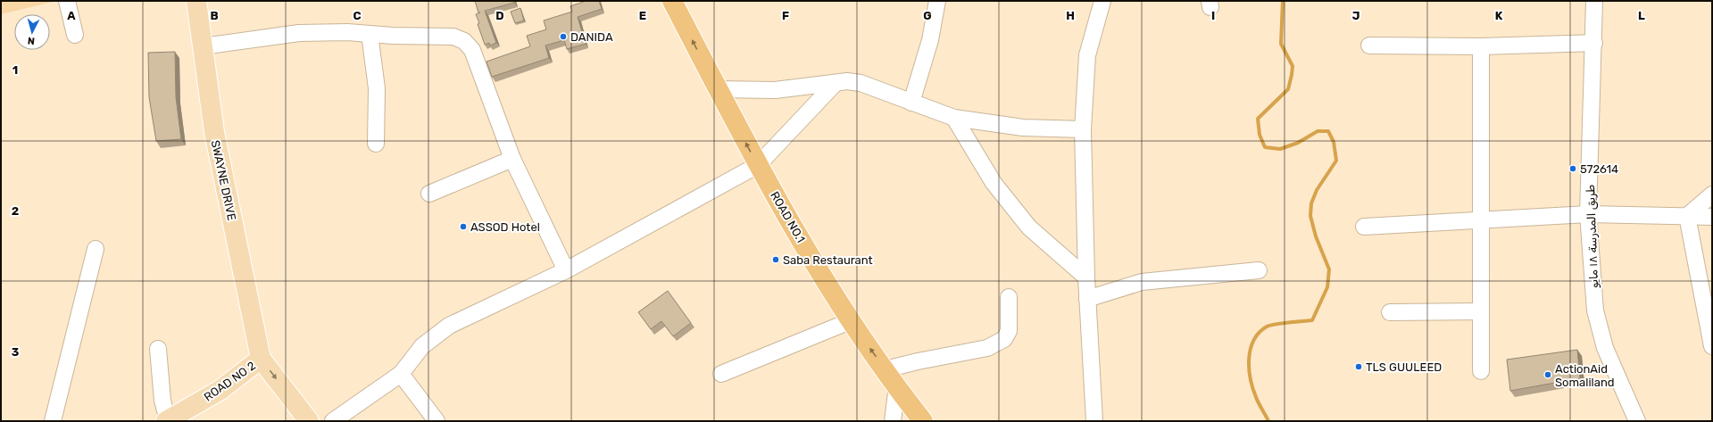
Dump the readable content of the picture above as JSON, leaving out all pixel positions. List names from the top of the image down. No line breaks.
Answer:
{"streets":{"highway":["ROAD NO.1"],"main road":["SWAYNE DRIVE","ROAD NO 2"],"street":["طريق المدرسة ١٨ مايو"]},"crossings":[["SWAYNE DRIVE","ROAD NO 2"]],"one_way":["ROAD NO.1","ROAD NO 2"],"places":["DANIDA","572614","ASSOD Hotel","Saba Restaurant","TLS GUULEED","ActionAid Somaliland"],"north":"bottom","grid":{"columns":["A","B","C","D","E","F","G","H","I","J","K","L"],"rows":["1","2","3"]}}
